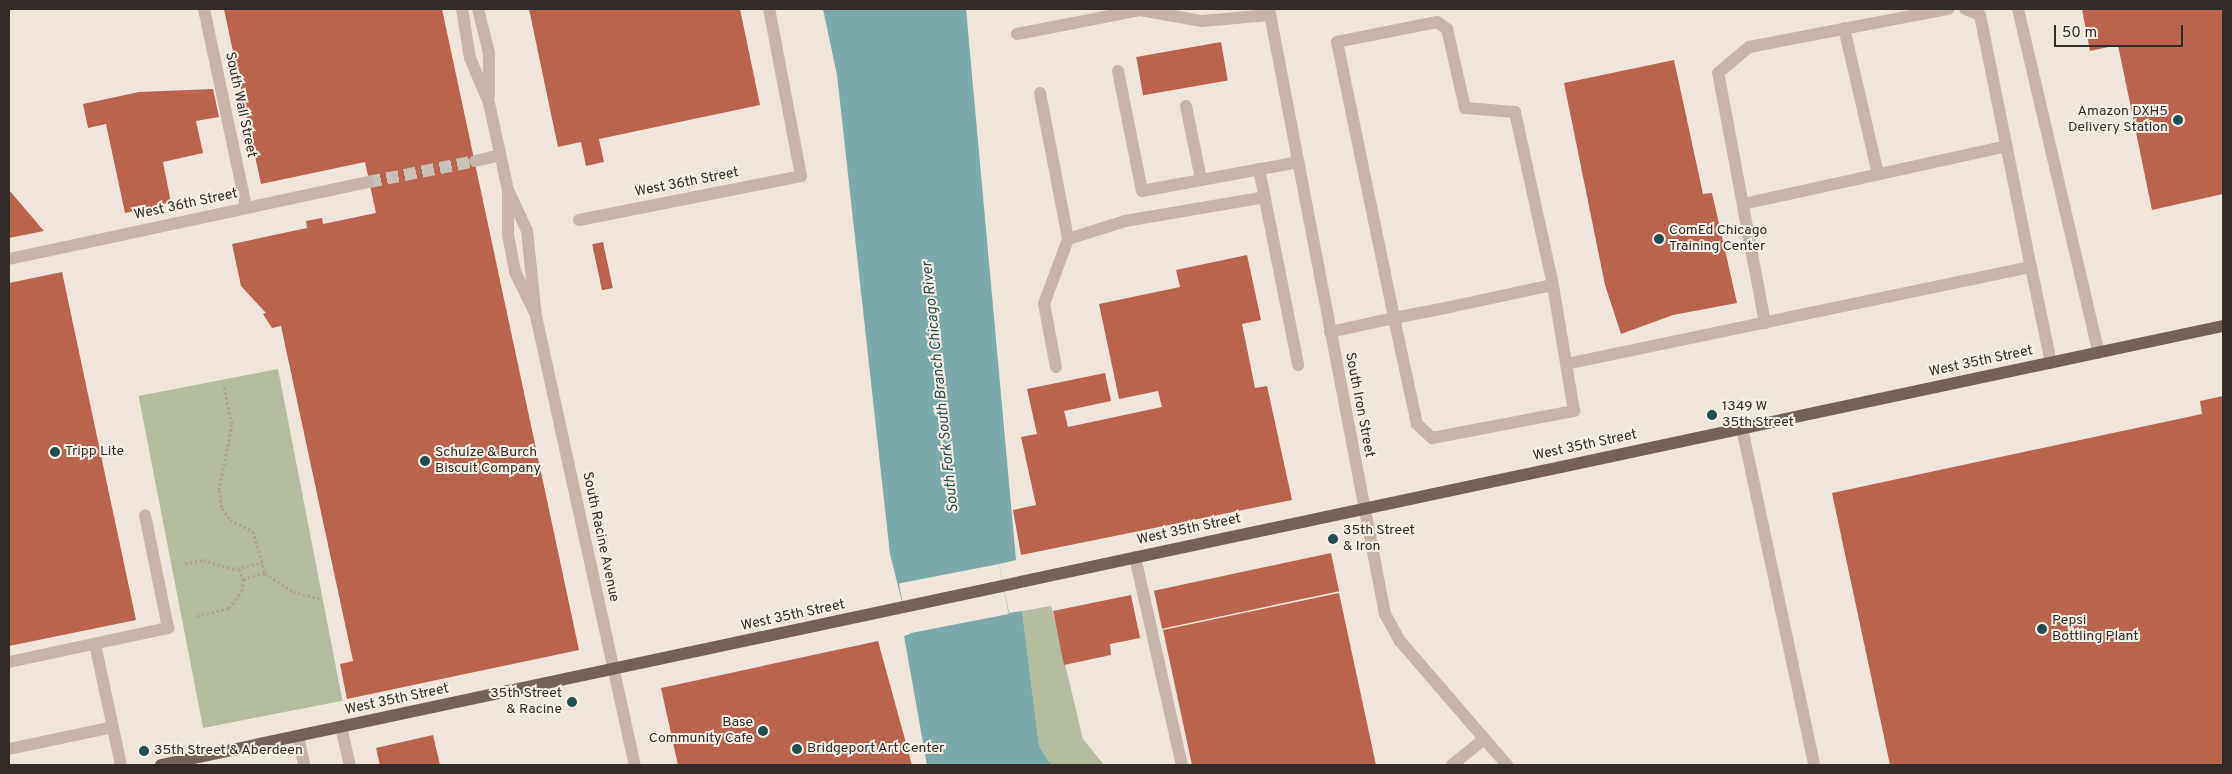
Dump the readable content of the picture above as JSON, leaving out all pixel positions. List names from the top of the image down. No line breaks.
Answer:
{"streets":{"main road":["West 35th Street"],"street":["South Wall Street","West 36th Street","South Iron Street","South Racine Avenue"]},"crossings":[["South Wall Street","West 36th Street"],["West 35th Street","South Iron Street"],["West 35th Street","South Racine Avenue"]],"water":["South Fork South Branch Chicago River"],"places":["Amazon DXH5 Delivery Station","ComEd Chicago Training Center","1349 W 35th Street","Tripp Lite","Schulze & Burch Biscuit Company","35th Street & Iron","Pepsi Bottling Plant","35th Street & Racine","Base Community Cafe","Bridgeport Art Center","35th Street & Aberdeen"],"scale_bar":"50 m"}
